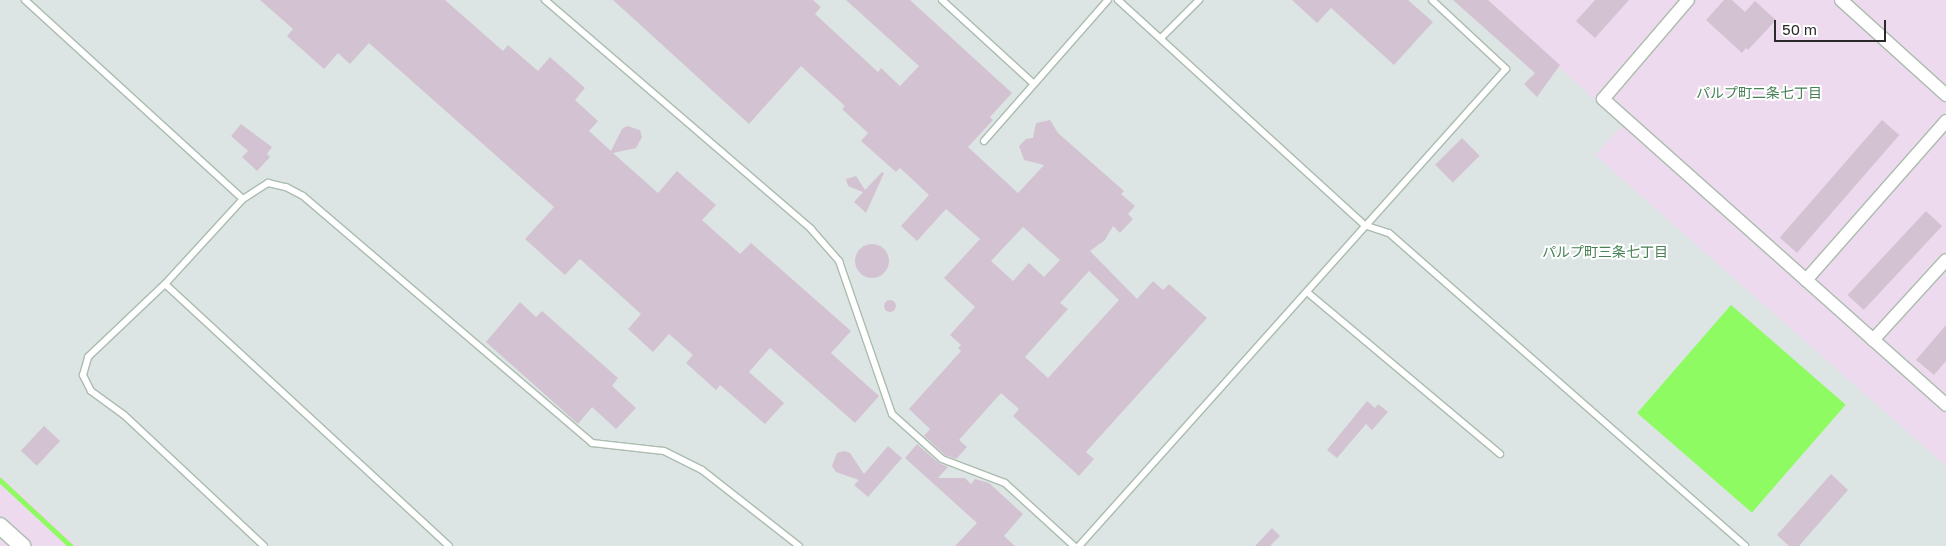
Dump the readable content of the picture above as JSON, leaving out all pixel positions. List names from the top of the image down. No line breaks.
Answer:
{"districts":["パルプ町二条七丁目","パルプ町三条七丁目"],"scale_bar":"50 m"}
